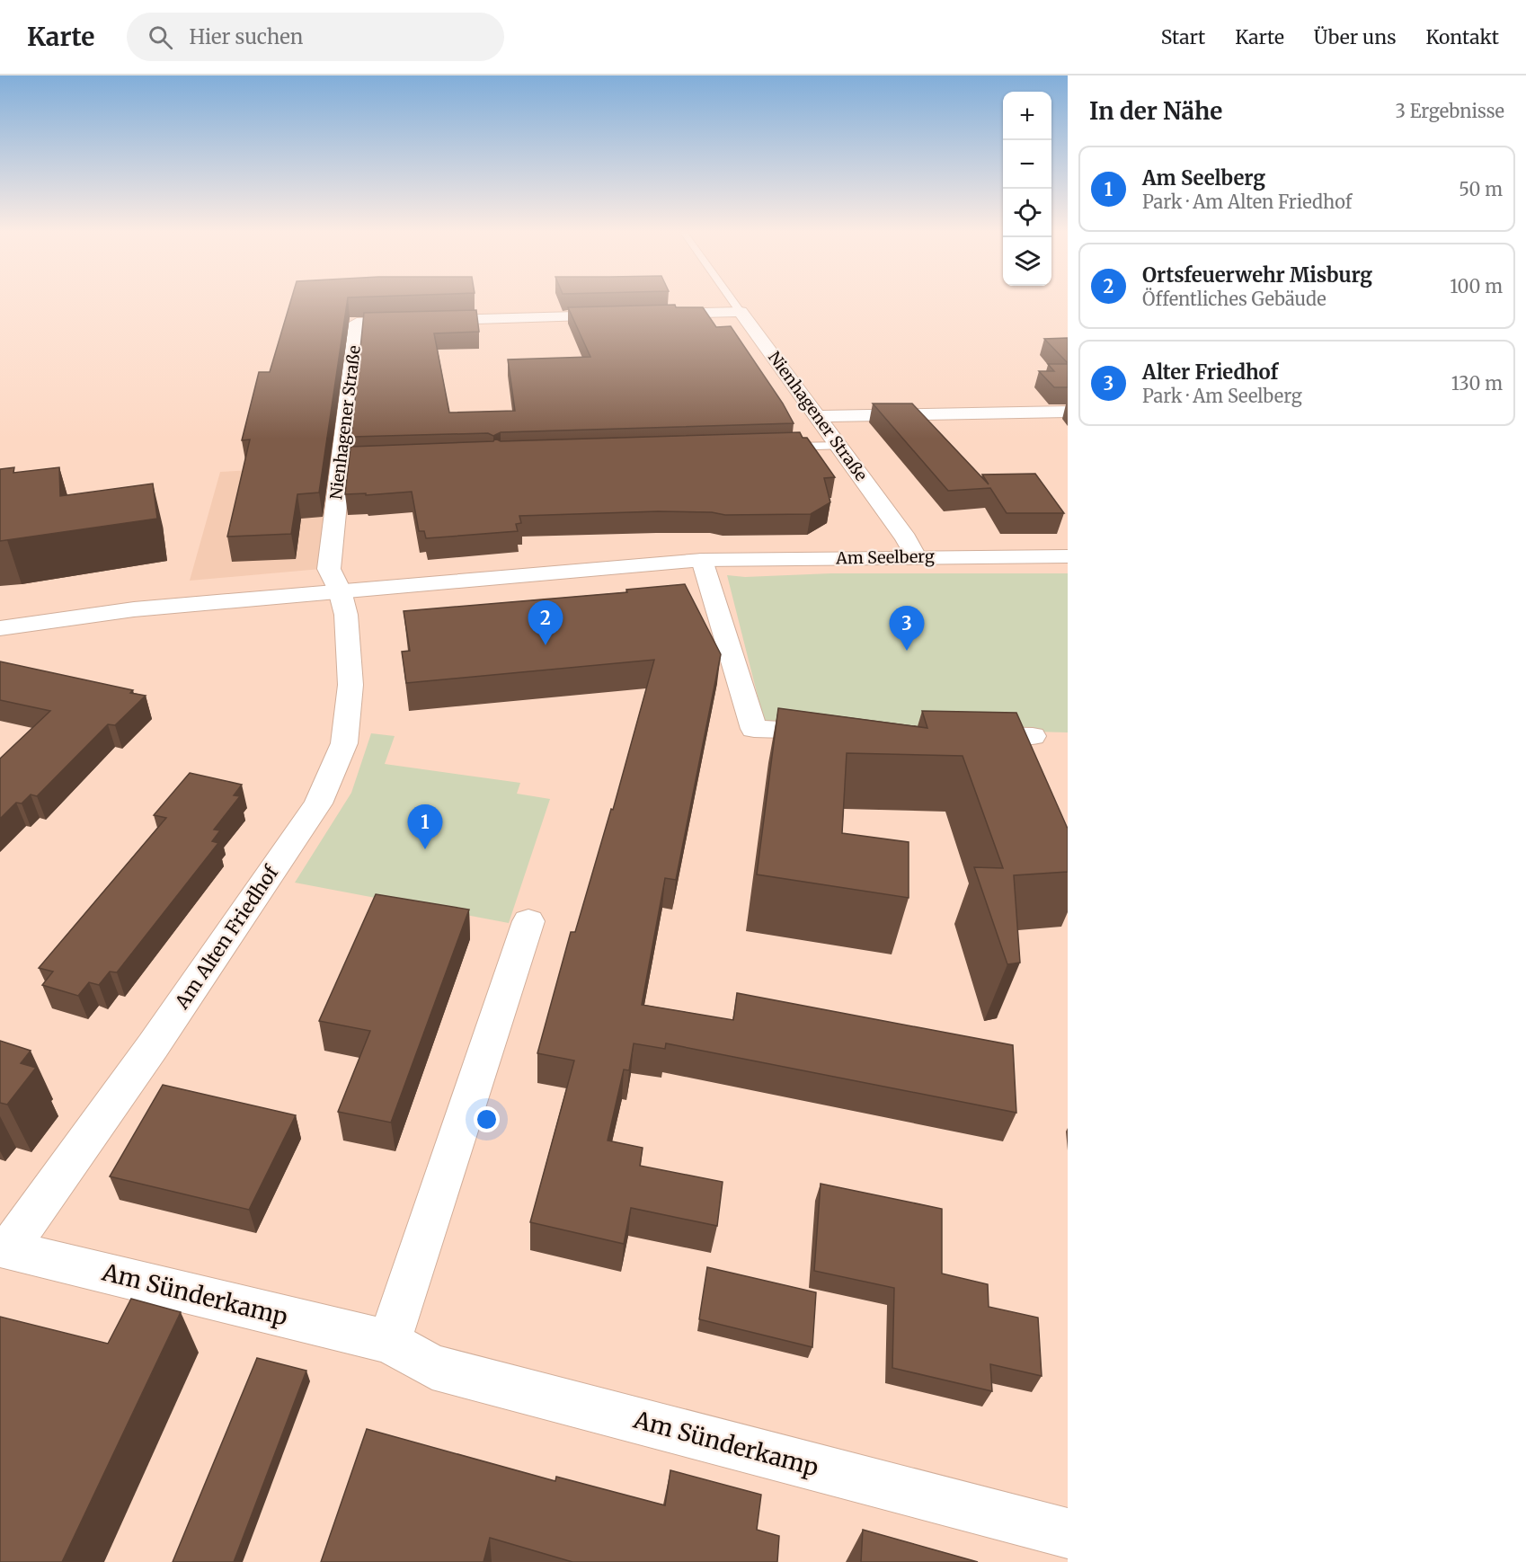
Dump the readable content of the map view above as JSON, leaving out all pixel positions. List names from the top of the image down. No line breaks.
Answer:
{"streets":{"street":["Nienhagener Straße","Am Seelberg","Am Alten Friedhof","Am Sünderkamp"]},"crossings":[["Nienhagener Straße","Am Seelberg"],["Nienhagener Straße","Am Alten Friedhof"],["Am Seelberg","Am Alten Friedhof"],["Am Alten Friedhof","Am Sünderkamp"]],"page":{"header":"Karte","search":"Hier suchen","nav":["Start","Karte","Über uns","Kontakt"],"heading":["In der Nähe","3 Ergebnisse"],"map_buttons":["+","−"],"list":[{"mark":"1","name":"Am Seelberg","note":"Park · Am Alten Friedhof","value":"50 m"},{"mark":"2","name":"Ortsfeuerwehr Misburg","note":"Öffentliches Gebäude","value":"100 m"},{"mark":"3","name":"Alter Friedhof","note":"Park · Am Seelberg","value":"130 m"}],"pins":["2","3","1"]}}
